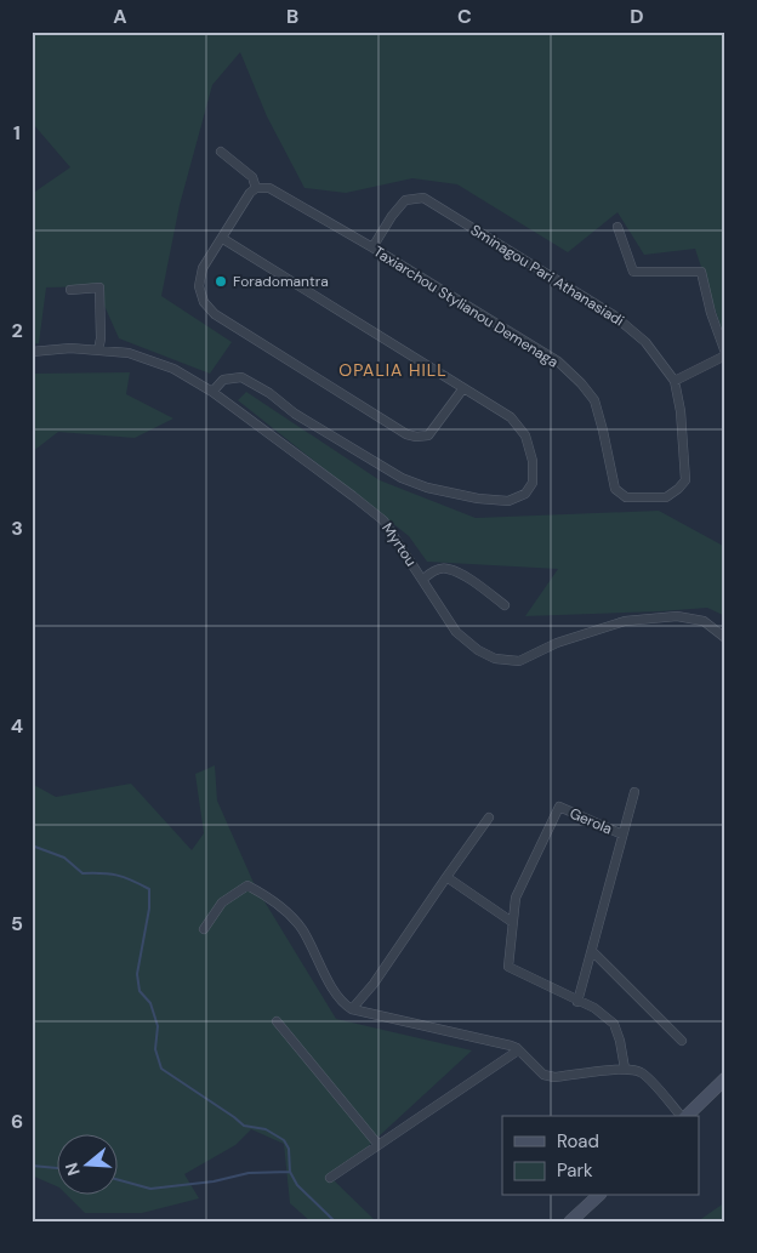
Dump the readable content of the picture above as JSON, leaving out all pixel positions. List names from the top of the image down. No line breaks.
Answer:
{"streets":{"street":["Sminagou Pari Athanasiadi","Taxiarchou Stylianou Demenaga","Myrtou","Gerola"]},"crossings":[["Sminagou Pari Athanasiadi","Taxiarchou Stylianou Demenaga"]],"districts":["OPALIA HILL"],"places":["Foradomantra"],"legend":["Road","Park"],"north":"left","grid":{"columns":["A","B","C","D"],"rows":["1","2","3","4","5","6"]}}
